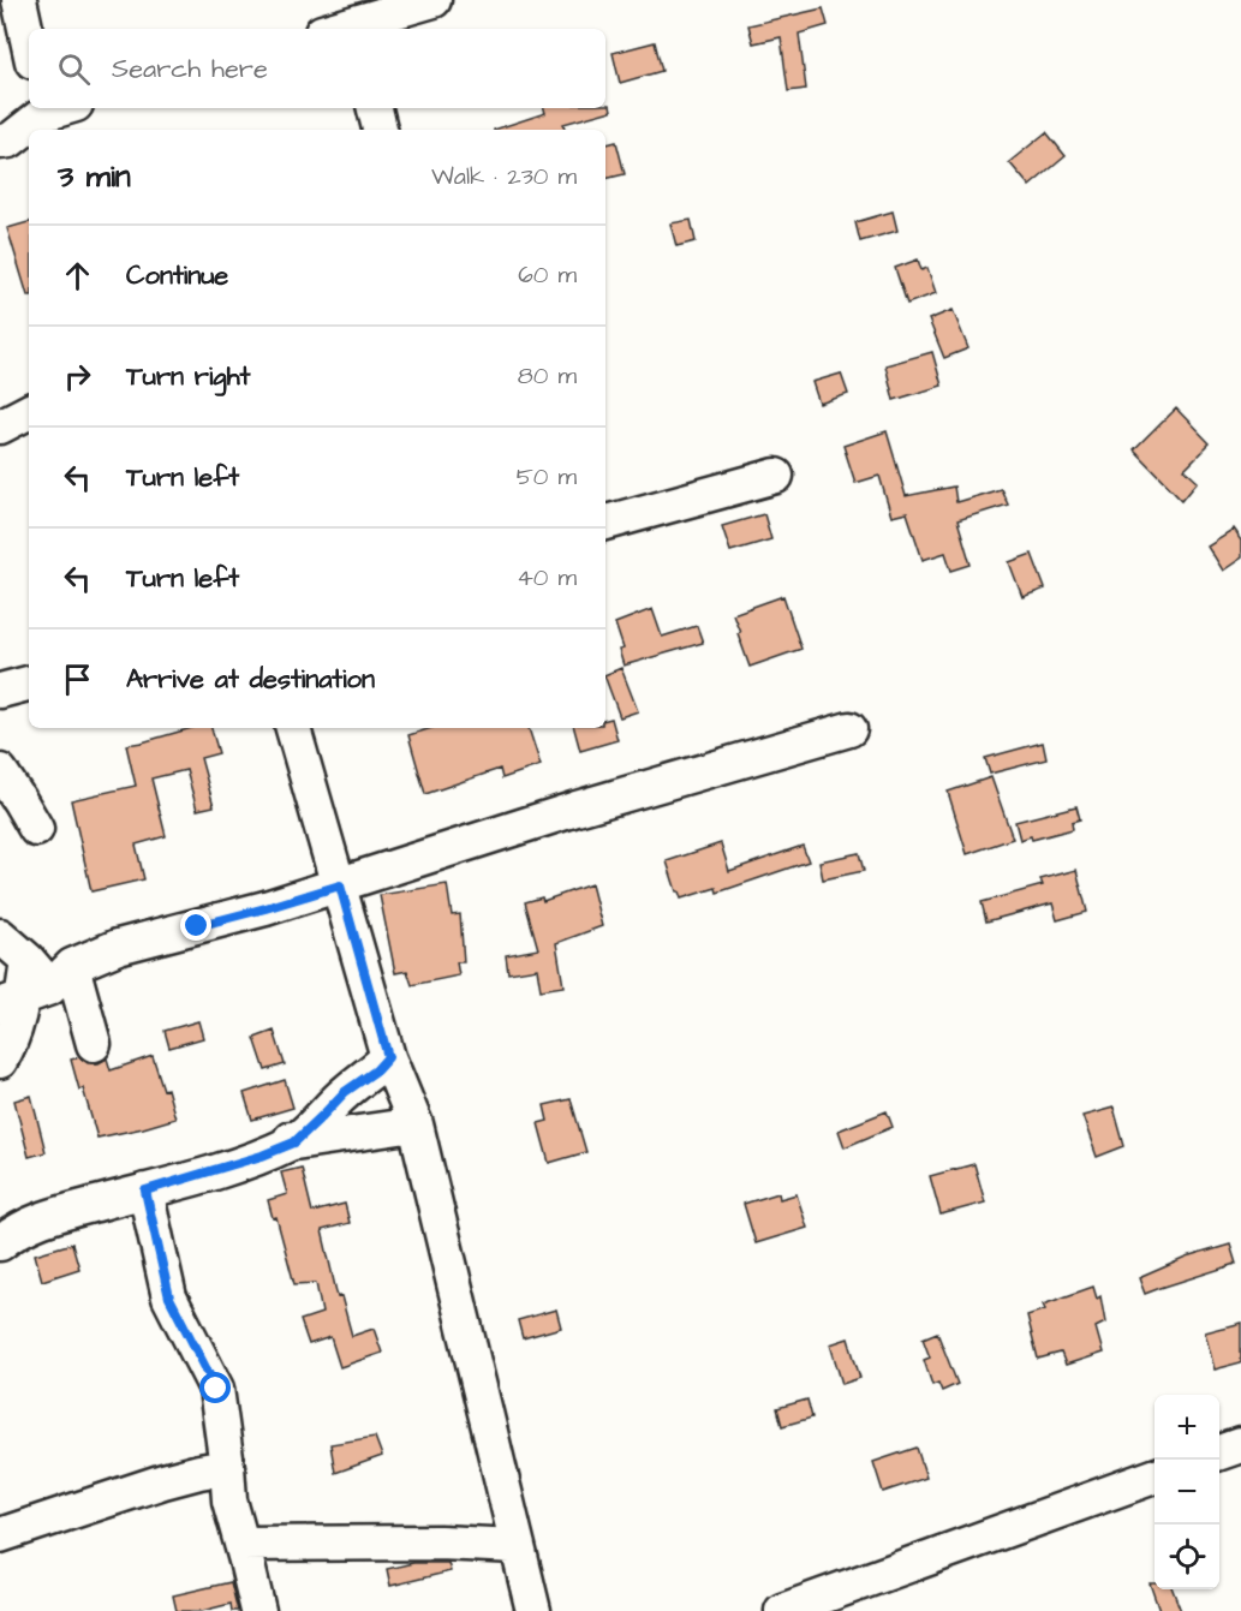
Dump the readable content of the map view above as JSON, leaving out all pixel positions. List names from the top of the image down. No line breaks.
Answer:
{"page":{"search":"Search here","heading":["3 min","Walk · 230 m"],"list":[["Continue","60 m"],["Turn right","80 m"],["Turn left","50 m"],["Turn left","40 m"],"Arrive at destination"],"map_buttons":["+","−"]}}
